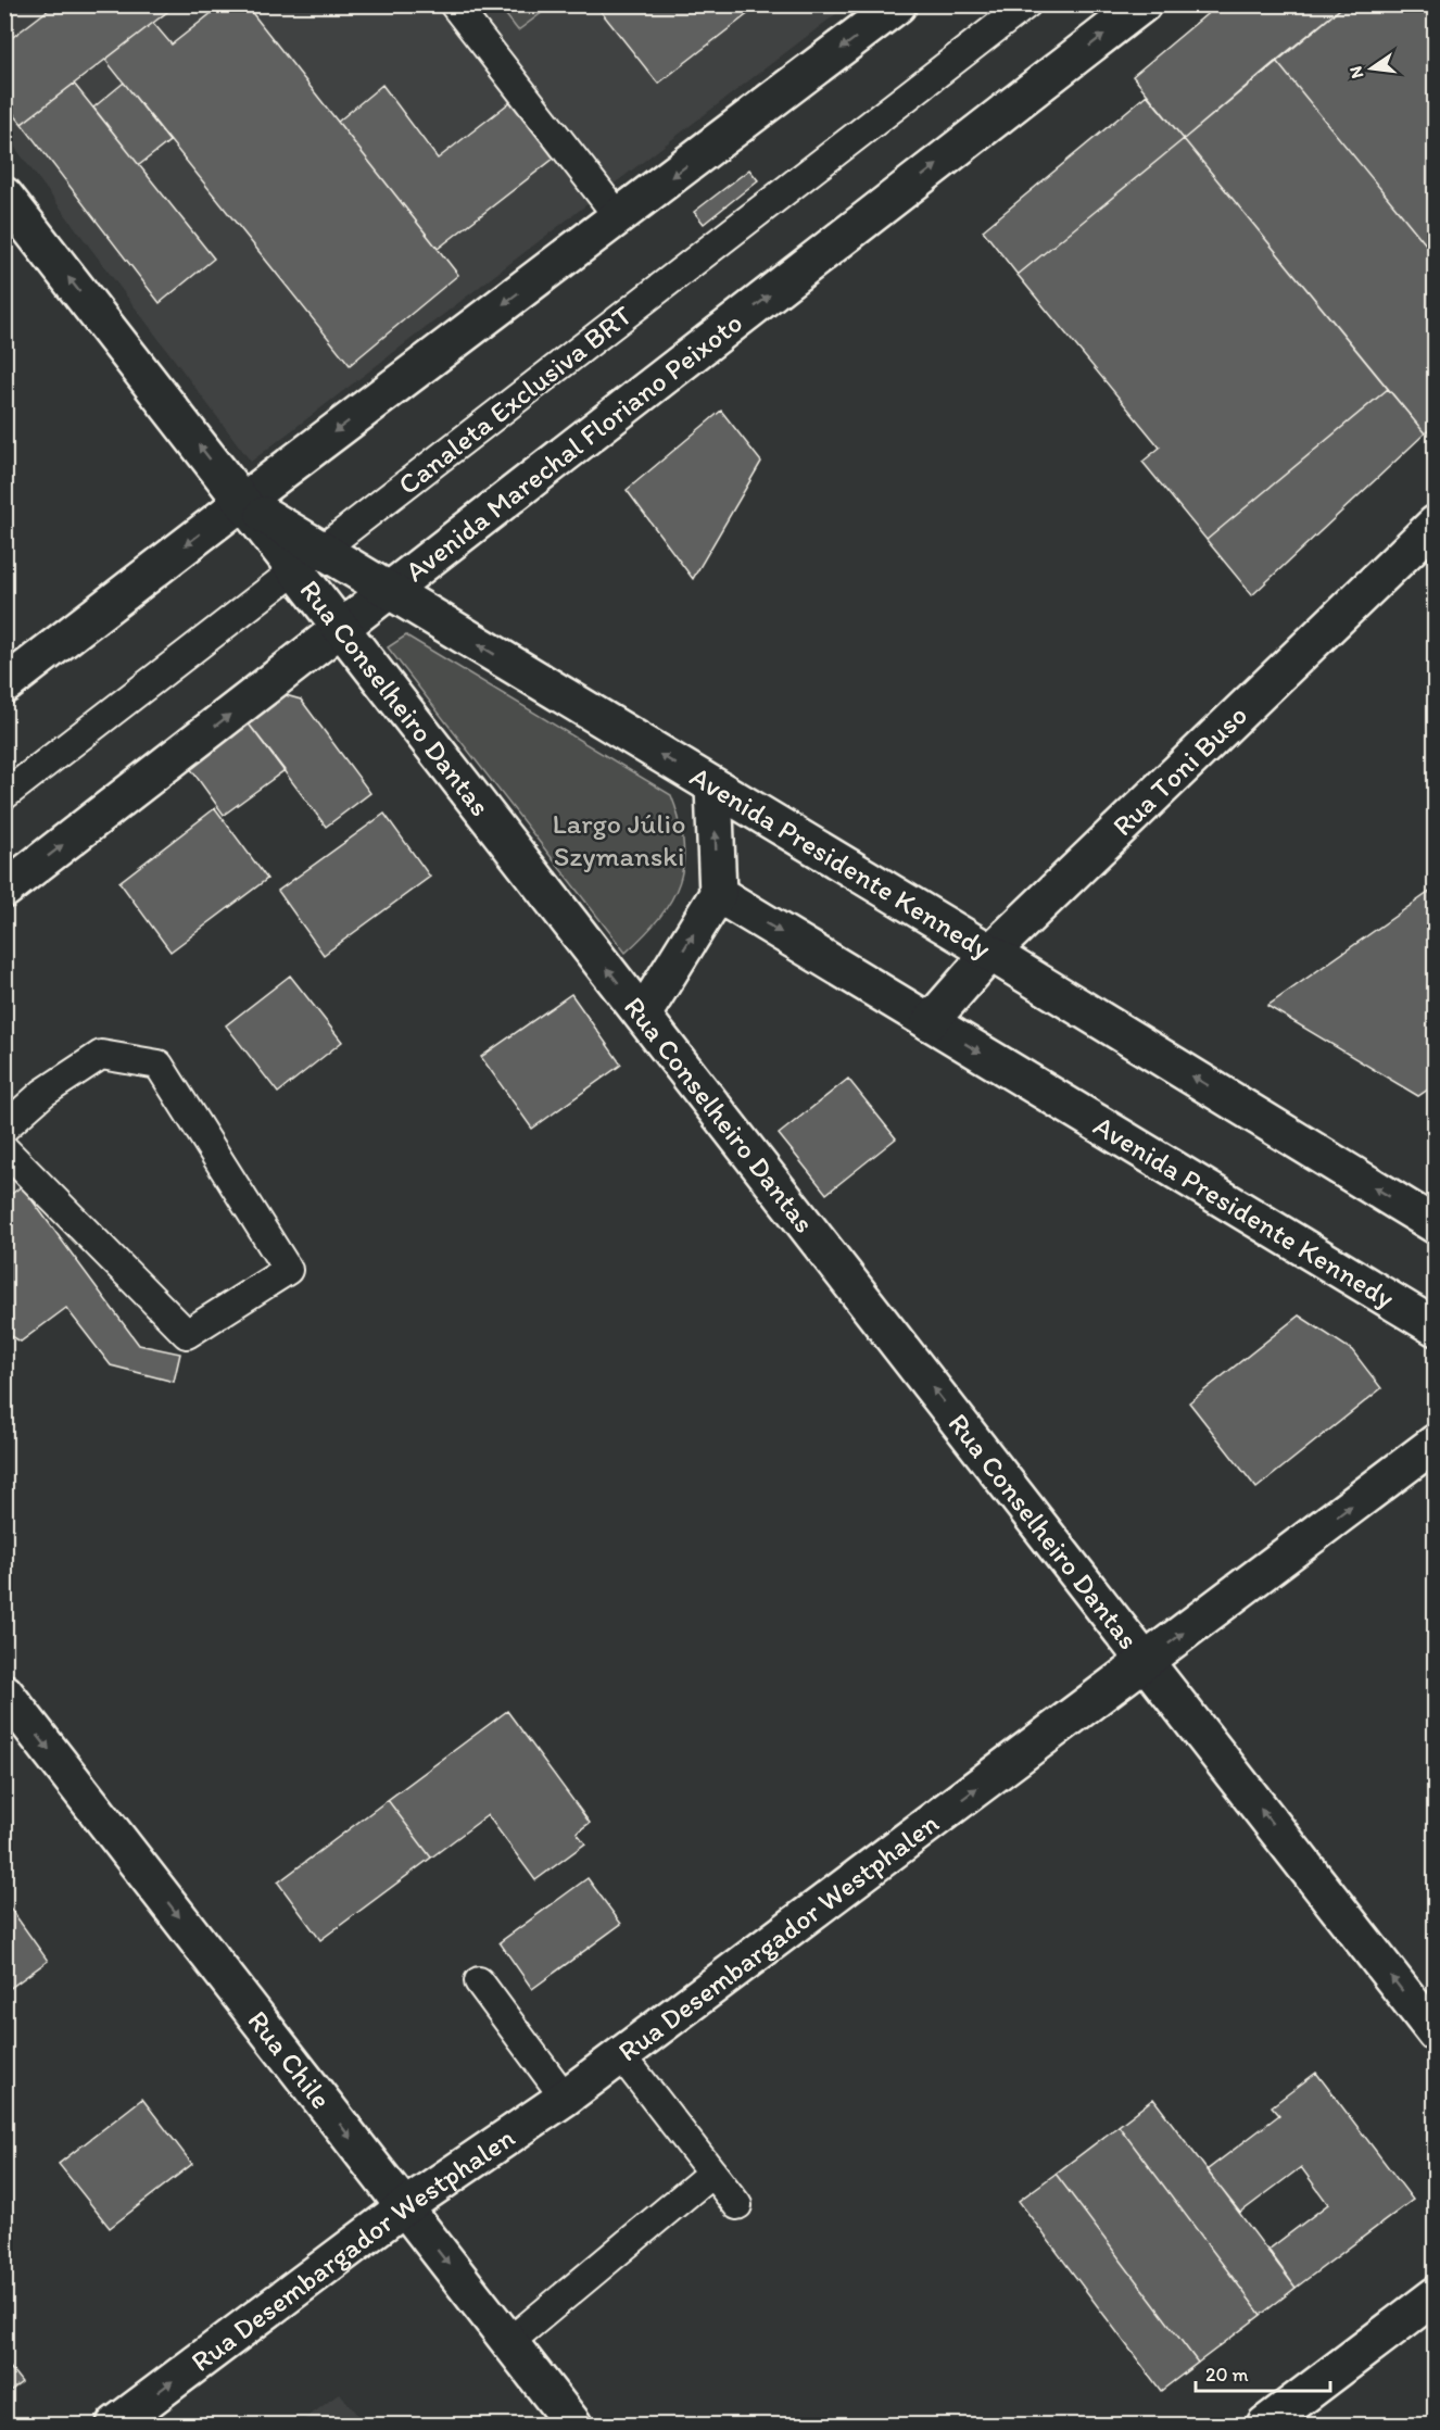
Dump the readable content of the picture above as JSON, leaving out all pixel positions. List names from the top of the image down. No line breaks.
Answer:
{"streets":{"main road":["Avenida Marechal Floriano Peixoto","Rua Conselheiro Dantas","Rua Toni Buso","Avenida Presidente Kennedy","Rua Desembargador Westphalen","Rua Chile"],"lane":["Canaleta Exclusiva BRT"]},"crossings":[["Canaleta Exclusiva BRT","Rua Conselheiro Dantas"],["Canaleta Exclusiva BRT","Avenida Presidente Kennedy"],["Avenida Marechal Floriano Peixoto","Rua Conselheiro Dantas"],["Avenida Marechal Floriano Peixoto","Avenida Presidente Kennedy"],["Rua Conselheiro Dantas","Avenida Presidente Kennedy"],["Rua Conselheiro Dantas","Rua Desembargador Westphalen"],["Rua Toni Buso","Avenida Presidente Kennedy"],["Rua Desembargador Westphalen","Rua Chile"]],"one_way":["Rua Conselheiro Dantas","Rua Desembargador Westphalen","Rua Chile"],"parks":["Largo Júlio Szymanski"],"scale_bar":"20 m","north":"left"}
